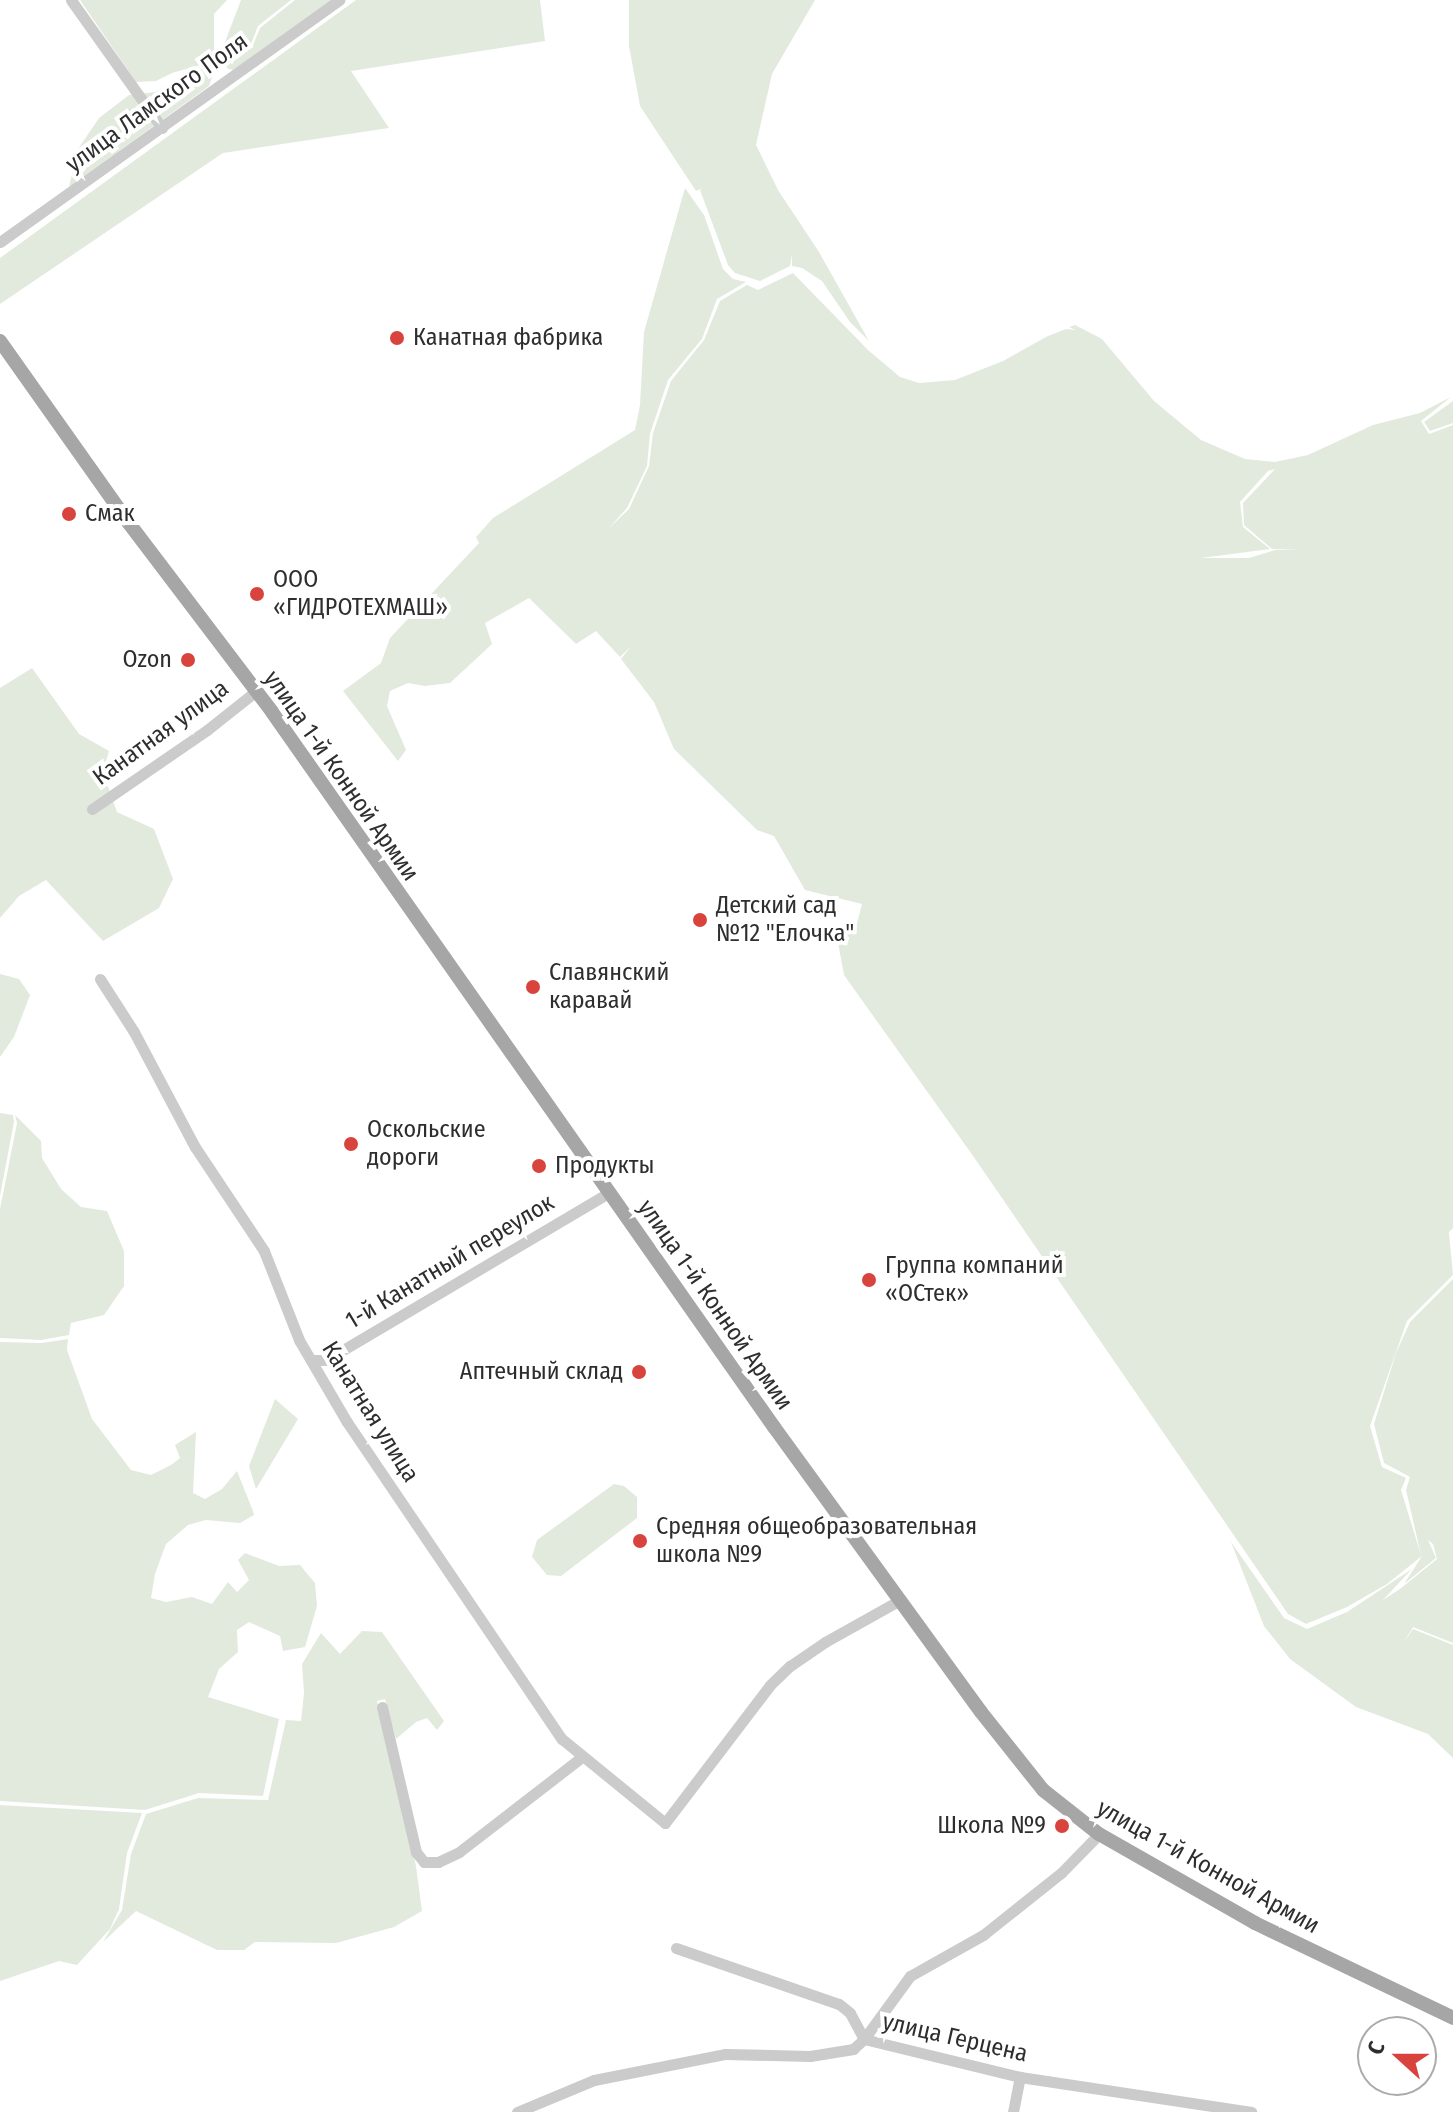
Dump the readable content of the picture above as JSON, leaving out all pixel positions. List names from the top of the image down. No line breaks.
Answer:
{"streets":{"main road":["улица 1-й Конной Армии"],"street":["улица Ламского Поля","Канатная улица","1-й Канатный переулок","улица Герцена"]},"crossings":[["Канатная улица","улица 1-й Конной Армии"],["Канатная улица","1-й Канатный переулок"],["улица 1-й Конной Армии","1-й Канатный переулок"]],"places":["Канатная фабрика","Смак","ООО «ГИДРОТЕХМАШ»","Ozon","Детский сад №12 \"Елочка\"","Славянский каравай","Оскольские дороги","Продукты","Группа компаний «ОСтек»","Аптечный склад","Средняя общеобразовательная школа №9","Школа №9"],"north":"left"}
